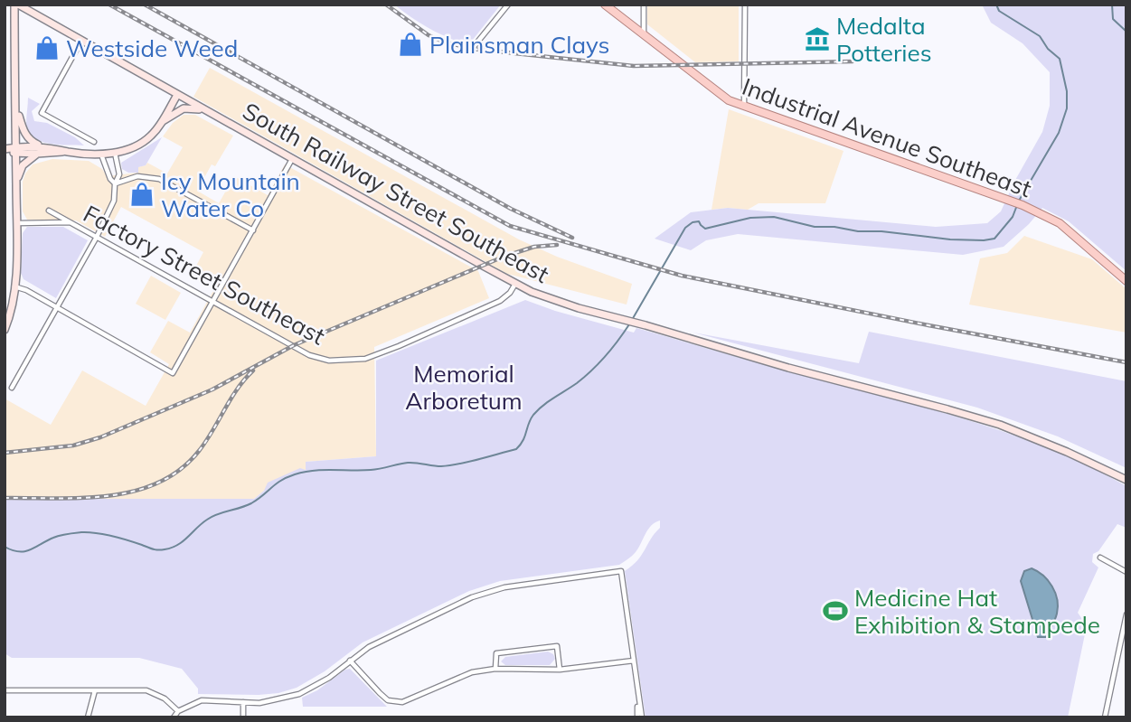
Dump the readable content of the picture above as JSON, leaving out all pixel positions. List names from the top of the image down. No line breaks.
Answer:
{"streets":{"main road":["Industrial Avenue Southeast"],"street":["South Railway Street Southeast","Factory Street Southeast"]},"crossings":[["South Railway Street Southeast","Factory Street Southeast"]],"parks":["Memorial Arboretum"],"places":{"museum":["Medalta Potteries"],"shop":["Plainsman Clays","Westside Weed","Icy Mountain Water Co"],"sports":["Medicine Hat Exhibition & Stampede"]}}
